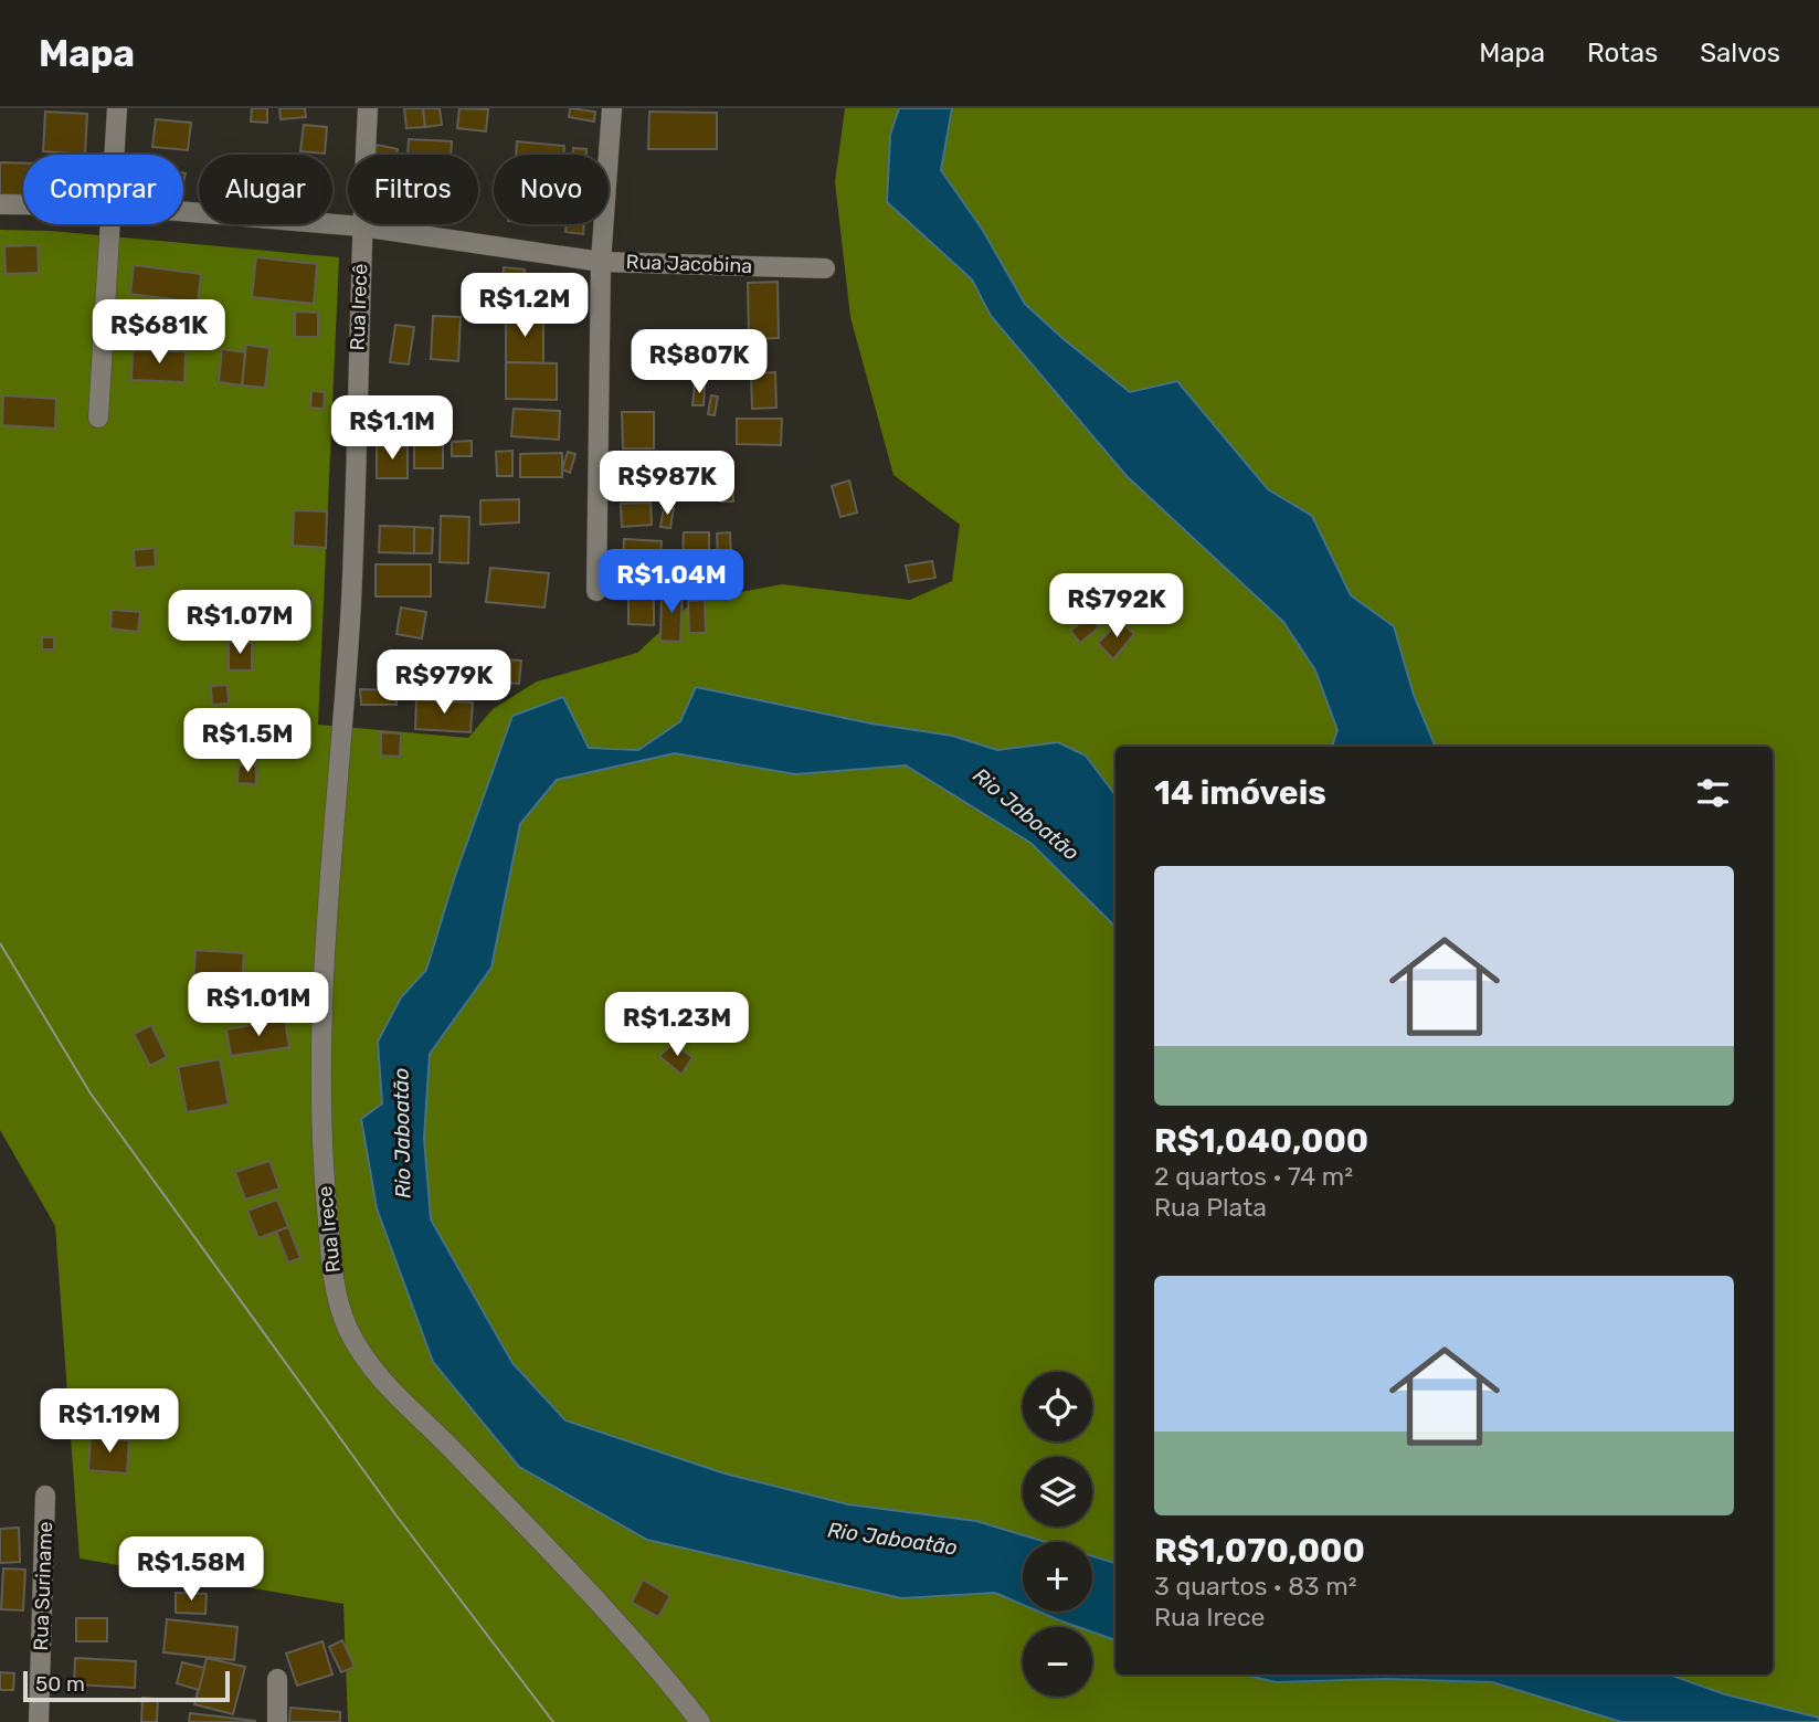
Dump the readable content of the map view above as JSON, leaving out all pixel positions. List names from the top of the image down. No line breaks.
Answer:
{"streets":{"street":["Rua Jacobina","Rua Irecê","Rua Irece","Rua Suriname"]},"crossings":[["Rua Jacobina","Rua Irecê"],["Rua Irecê","Rua Irece"]],"water":["Rio Jaboatão"],"scale_bar":"50 m","page":{"header":"Mapa","nav":["Mapa","Rotas","Salvos"],"chip":["Comprar","Alugar","Filtros","Novo"],"price":["R$1.2M","R$681K","R$807K","R$1.1M","R$987K","R$1.04M","R$792K","R$1.07M","R$979K","R$1.5M","R$1.01M","R$1.23M","R$1.19M","R$1.58M"],"heading":"14 imóveis","list":[{"name":"R$1,040,000","note":"2 quartos · 74 m² · Rua Plata"},{"name":"R$1,070,000","note":"3 quartos · 83 m² · Rua Irece"}],"map_buttons":["+","−"],"scale":"50 m"}}
